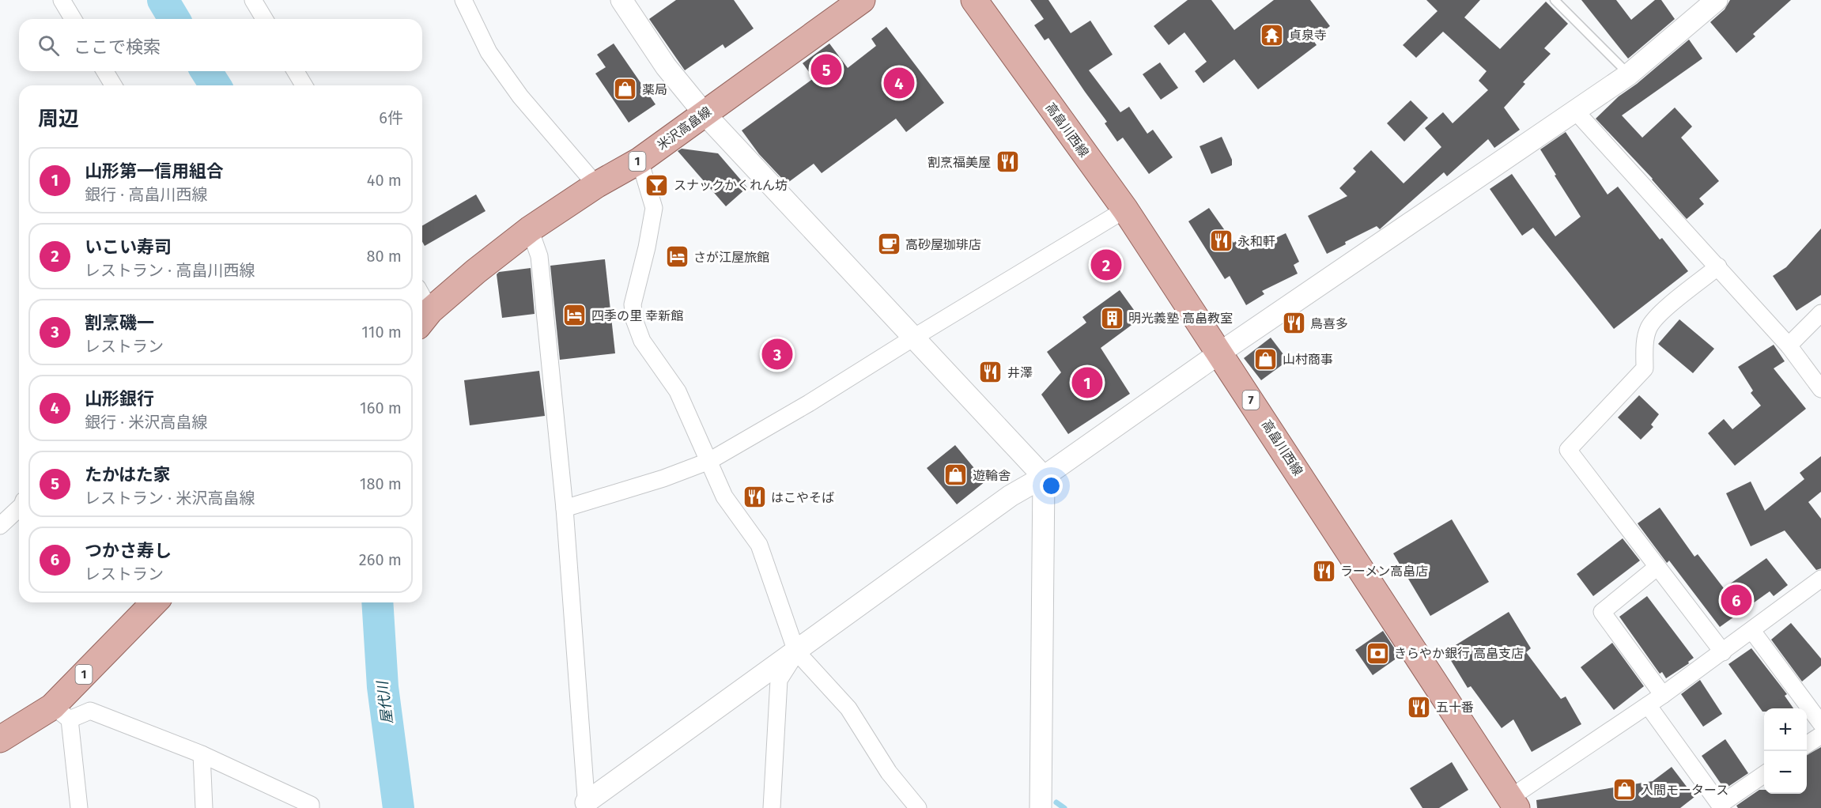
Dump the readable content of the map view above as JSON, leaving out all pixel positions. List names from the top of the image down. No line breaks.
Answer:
{"streets":{"main road":["米沢高畠線","高畠川西線","1","7"]},"water":["屋代川"],"places":{"temple":["貞泉寺"],"shop":["薬局","山村商事","遊輪舎","入間モータース"],"restaurant":["割烹福美屋","永和軒","鳥喜多","井澤","はこやそば","ラーメン高畠店","五十番"],"bar":["スナックかくれん坊"],"cafe":["高砂屋珈琲店"],"hotel":["さが江屋旅館","四季の里 幸新館"],"building":["明光義塾 高畠教室"],"bank":["きらやか銀行 高畠支店"]},"page":{"search":"ここで検索","pins":["5","4","2","3","1","6"],"heading":["周辺","6件"],"list":[{"mark":"1","name":"山形第一信用組合","note":"銀行 · 高畠川西線","value":"40 m"},{"mark":"2","name":"いこい寿司","note":"レストラン · 高畠川西線","value":"80 m"},{"mark":"3","name":"割烹磯一","note":"レストラン","value":"110 m"},{"mark":"4","name":"山形銀行","note":"銀行 · 米沢高畠線","value":"160 m"},{"mark":"5","name":"たかはた家","note":"レストラン · 米沢高畠線","value":"180 m"},{"mark":"6","name":"つかさ寿し","note":"レストラン","value":"260 m"}],"map_buttons":["+","−"]}}
